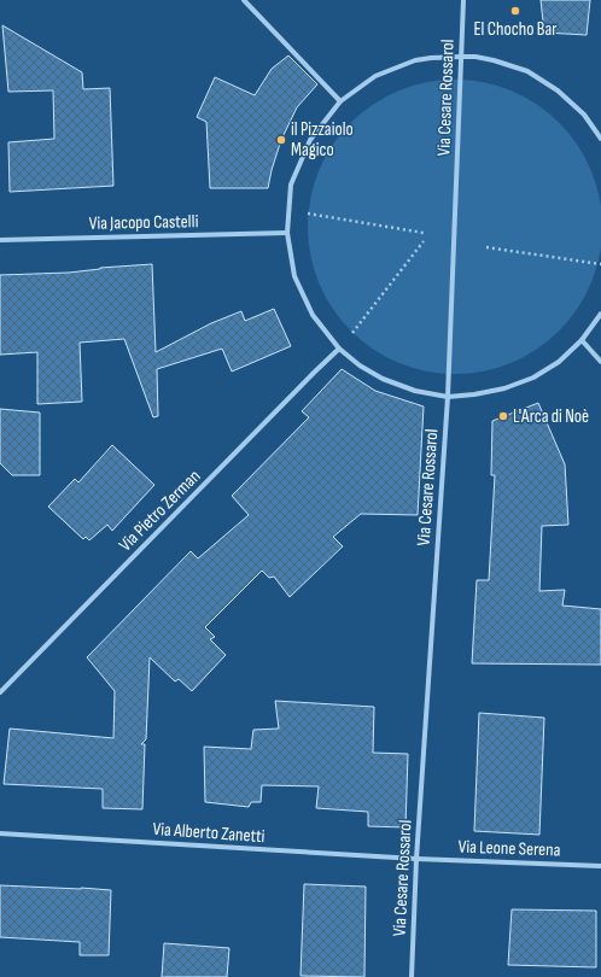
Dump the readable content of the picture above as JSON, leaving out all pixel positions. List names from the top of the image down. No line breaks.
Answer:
{"streets":{"street":["Via Cesare Rossarol","Via Jacopo Castelli","Via Pietro Zerman","Via Alberto Zanetti","Via Leone Serena"]},"crossings":[["Via Cesare Rossarol","Via Alberto Zanetti"],["Via Cesare Rossarol","Via Leone Serena"],["Via Alberto Zanetti","Via Leone Serena"]],"places":["El Chocho Bar","il Pizzaiolo Magico","L'Arca di Noè"]}
